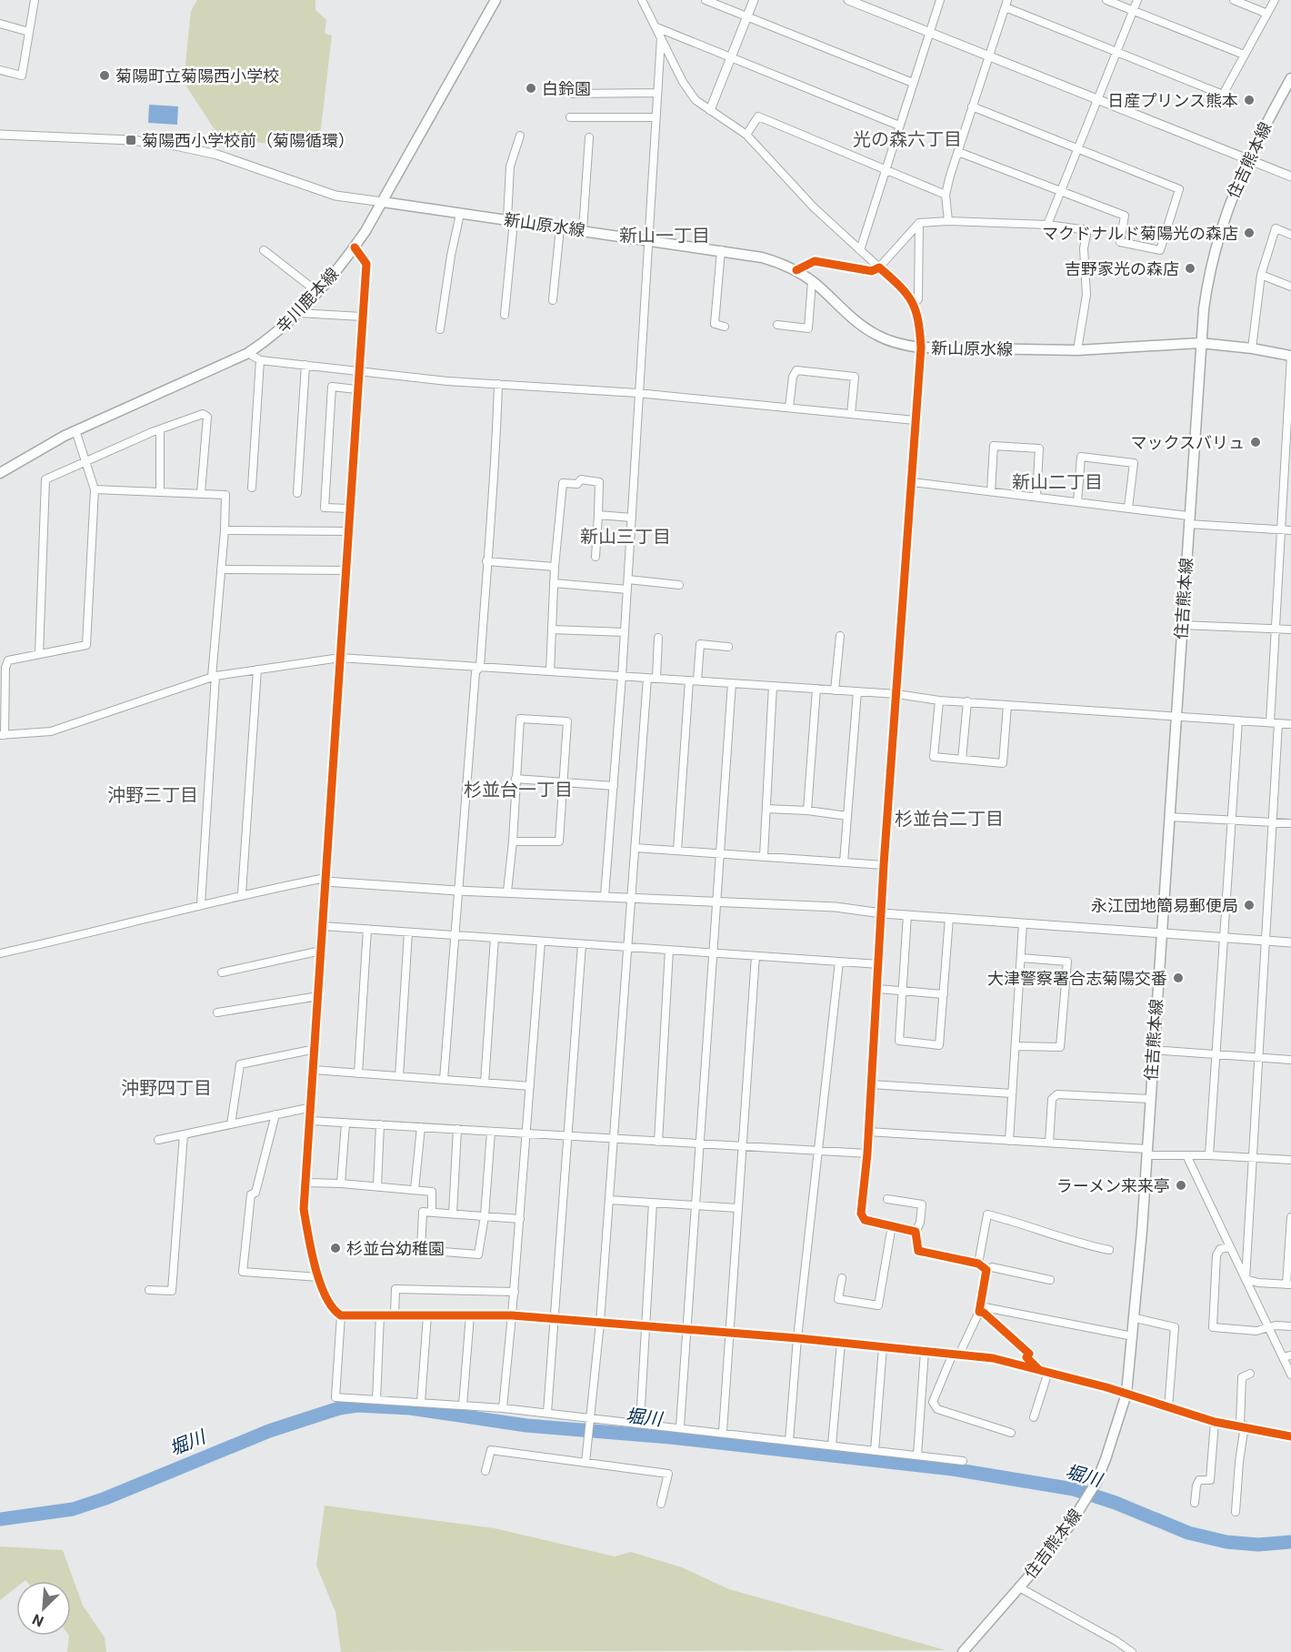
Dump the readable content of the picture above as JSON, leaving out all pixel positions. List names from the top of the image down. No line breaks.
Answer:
{"streets":{"main road":["住吉熊本線","新山原水線","辛川鹿本線"]},"crossings":[["住吉熊本線","新山原水線"],["新山原水線","辛川鹿本線"]],"districts":["光の森六丁目","新山一丁目","新山二丁目","新山三丁目","杉並台一丁目","沖野三丁目","杉並台二丁目","沖野四丁目"],"water":["堀川"],"places":{"other":["菊陽町立菊陽西小学校","白鈴園","日産プリンス熊本","マクドナルド菊陽光の森店","吉野家光の森店","マックスバリュ","永江団地簡易郵便局","大津警察署合志菊陽交番","ラーメン来来亭","杉並台幼稚園"],"transit":["菊陽西小学校前（菊陽循環）"]},"north":"bottom left"}
